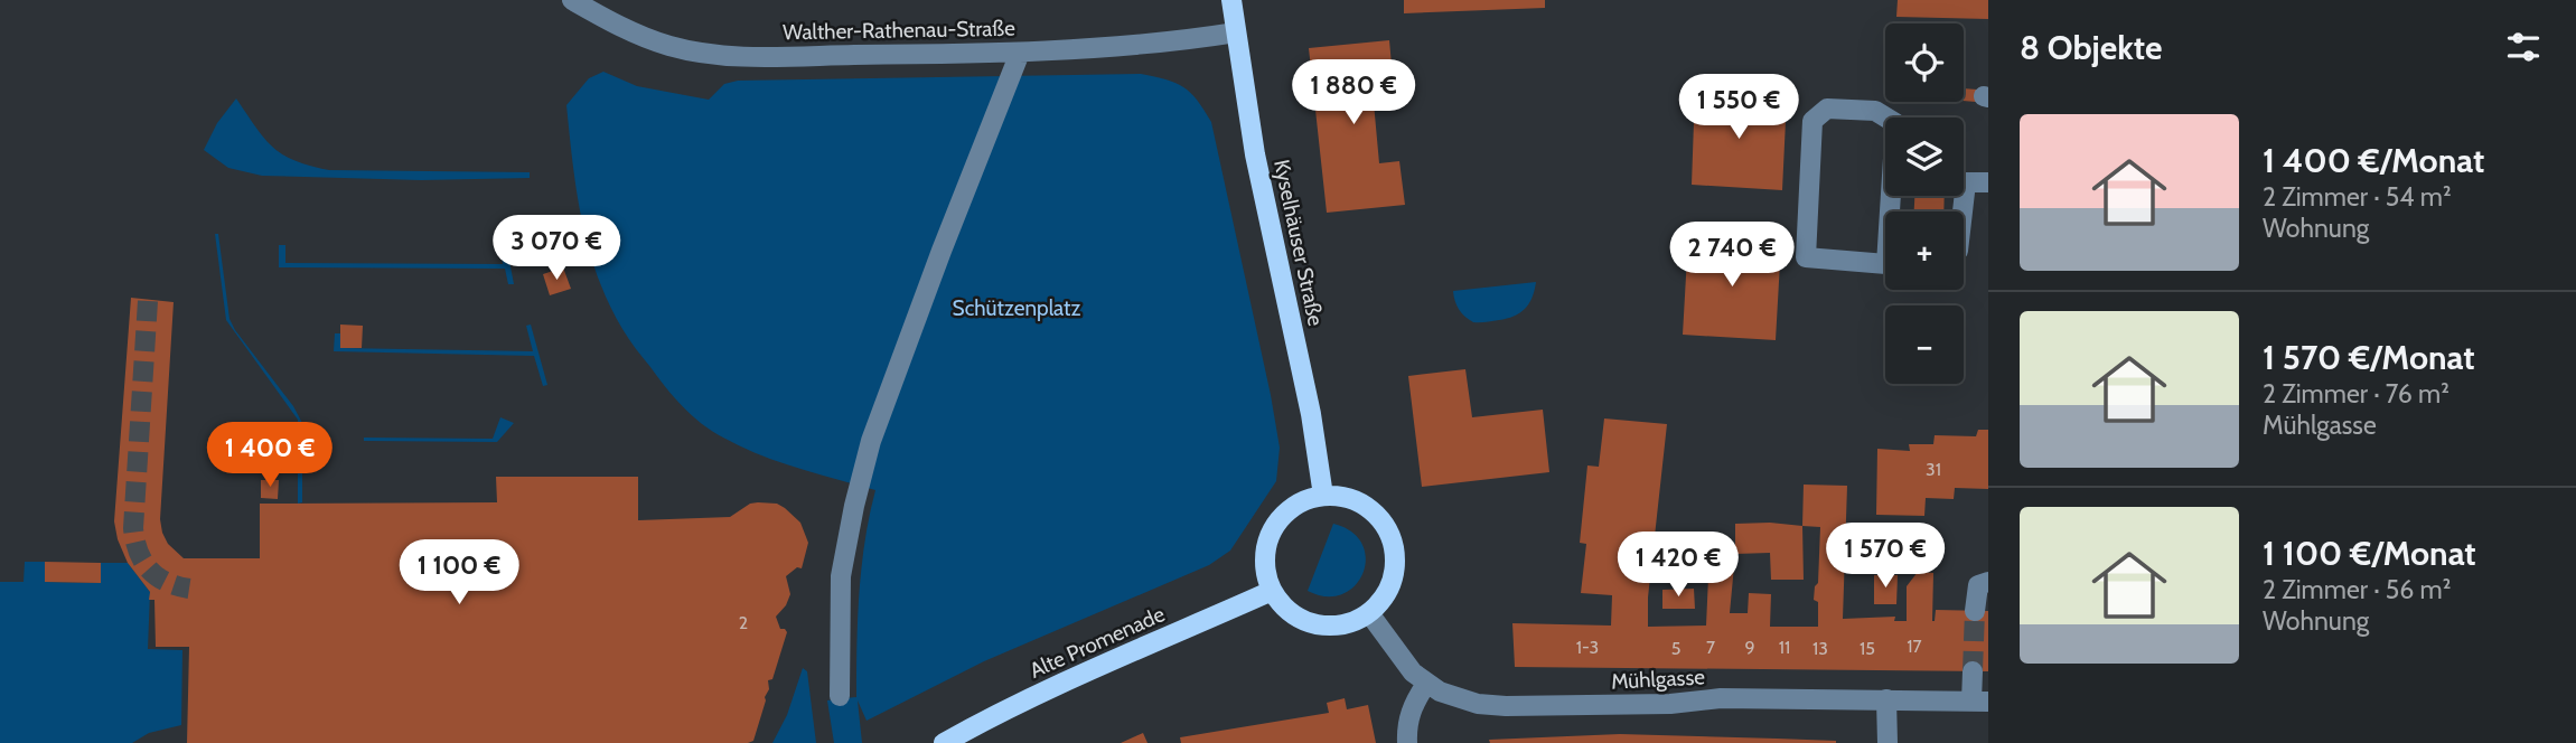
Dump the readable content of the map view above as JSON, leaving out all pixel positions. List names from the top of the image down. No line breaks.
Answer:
{"streets":{"main road":["Kyselhäuser Straße","Alte Promenade"],"street":["Walther-Rathenau-Straße","Mühlgasse"]},"crossings":[["Walther-Rathenau-Straße","Kyselhäuser Straße"],["Kyselhäuser Straße","Alte Promenade"],["Kyselhäuser Straße","Mühlgasse"],["Alte Promenade","Mühlgasse"]],"parks":["Schützenplatz"],"house_numbers":["31","2","17","1-3","7","9","11","5","13","15"],"page":{"heading":"8 Objekte","map_buttons":["+","−"],"price":["1 880 €","1 550 €","3 070 €","2 740 €","1 400 €","1 570 €","1 420 €","1 100 €"],"list":[{"name":"1 400 €/Monat","note":"2 Zimmer · 54 m² · Wohnung"},{"name":"1 570 €/Monat","note":"2 Zimmer · 76 m² · Mühlgasse"},{"name":"1 100 €/Monat","note":"2 Zimmer · 56 m² · Wohnung"}]}}
